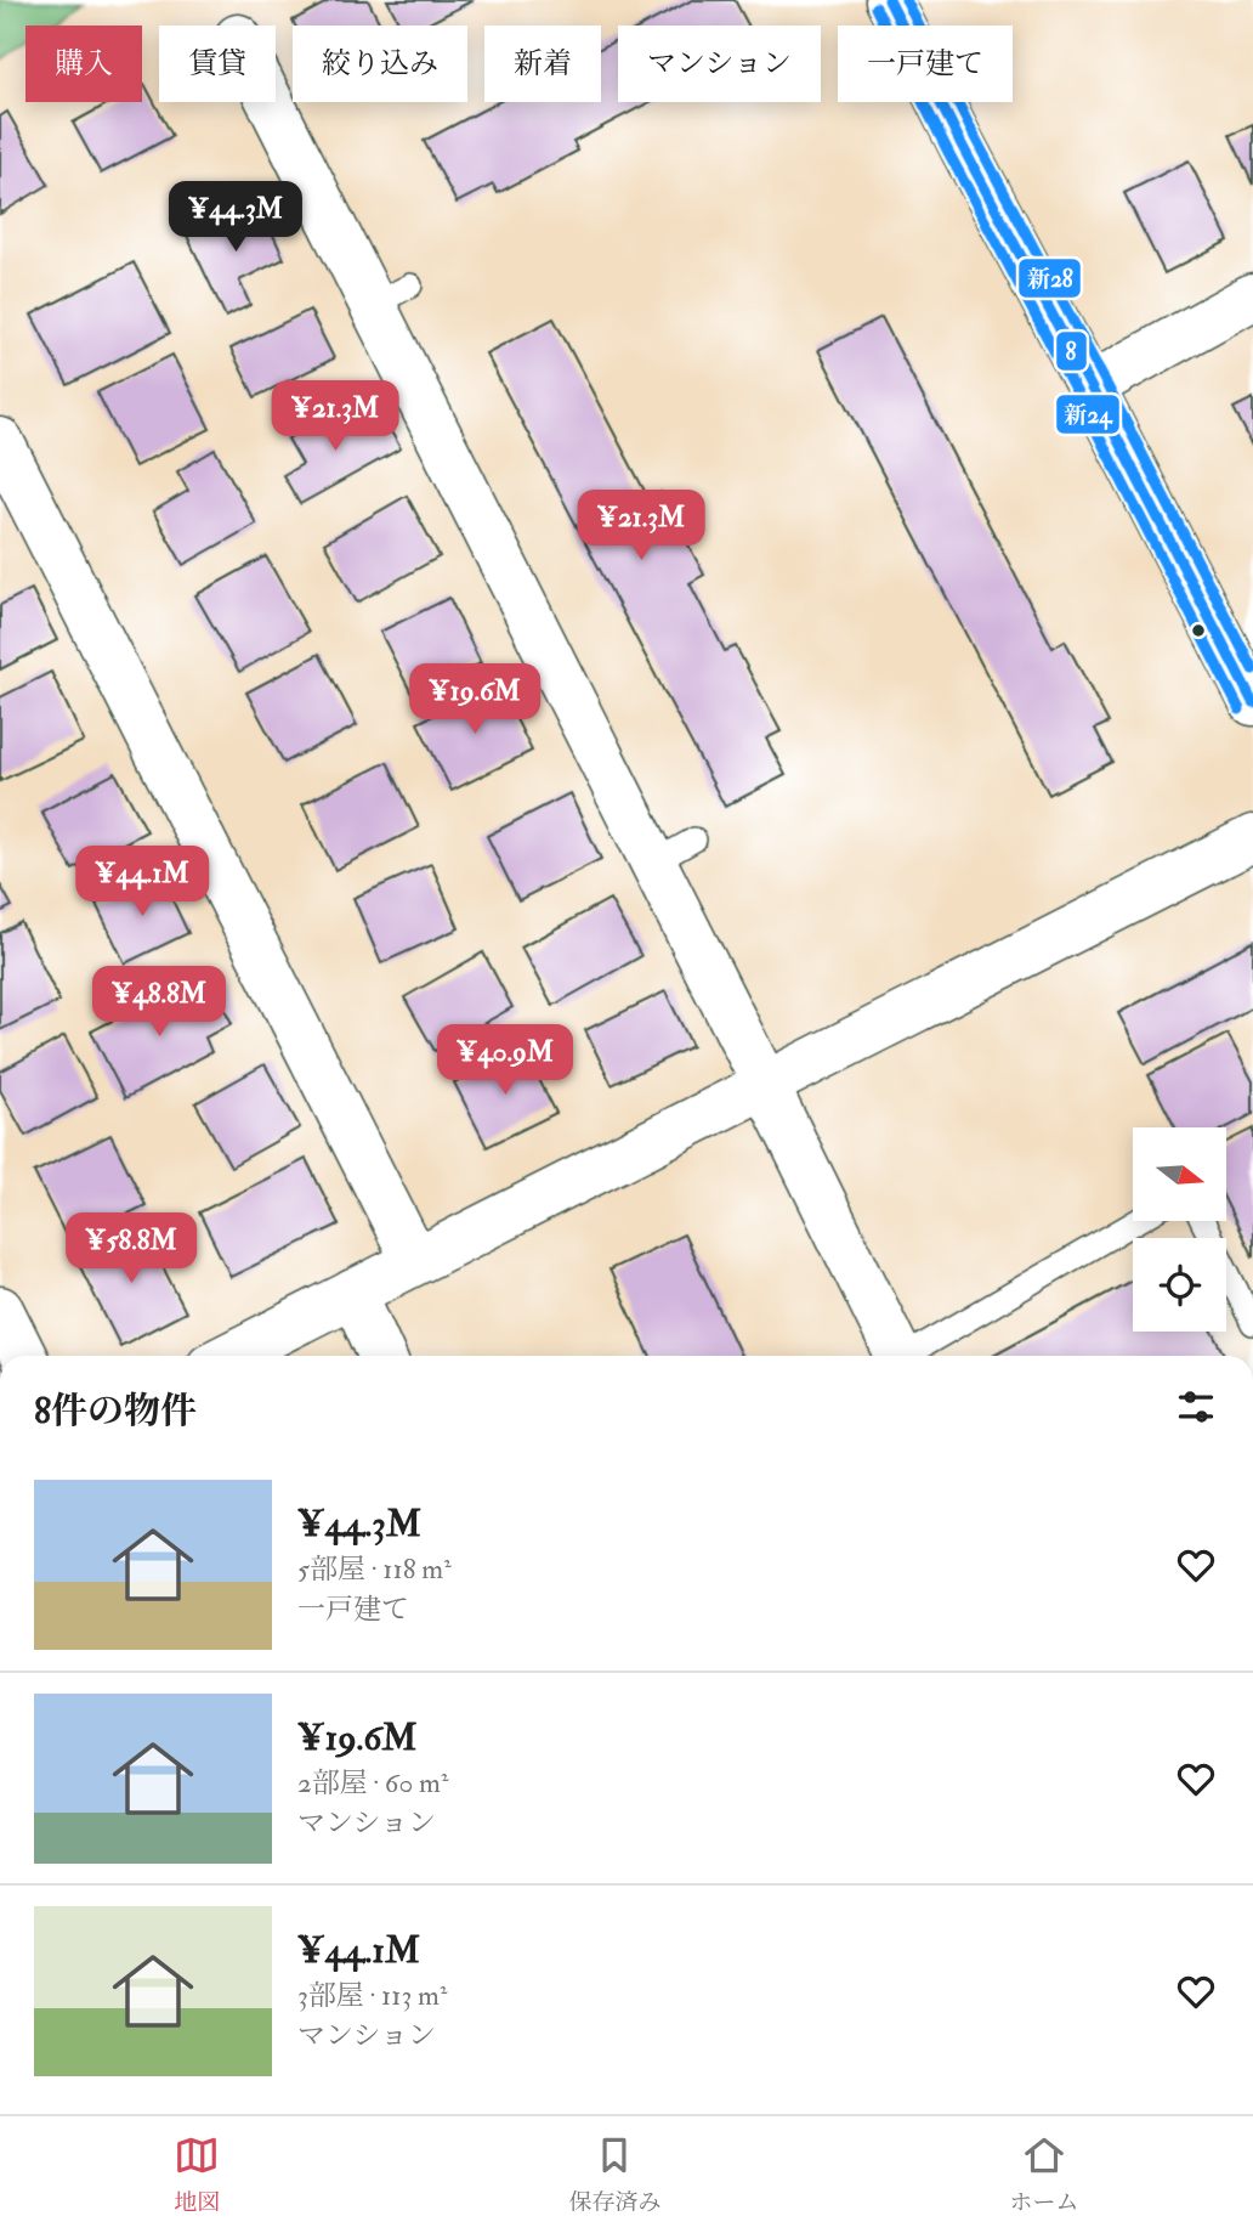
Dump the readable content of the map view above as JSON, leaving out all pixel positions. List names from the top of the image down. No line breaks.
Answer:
{"lines":["transit line 8","transit line 新28","transit line 新24"],"north":"right","page":{"chip":["購入","賃貸","絞り込み","新着","マンション","一戸建て"],"price":["¥44.3M","¥21.3M","¥21.3M","¥19.6M","¥44.1M","¥48.8M","¥40.9M","¥58.8M"],"heading":"8件の物件","list":[{"name":"¥44.3M","note":"5部屋 · 118 m² · 一戸建て"},{"name":"¥19.6M","note":"2部屋 · 60 m² · マンション"},{"name":"¥44.1M","note":"3部屋 · 113 m² · マンション"}],"tabs":["地図","保存済み","ホーム"]}}
